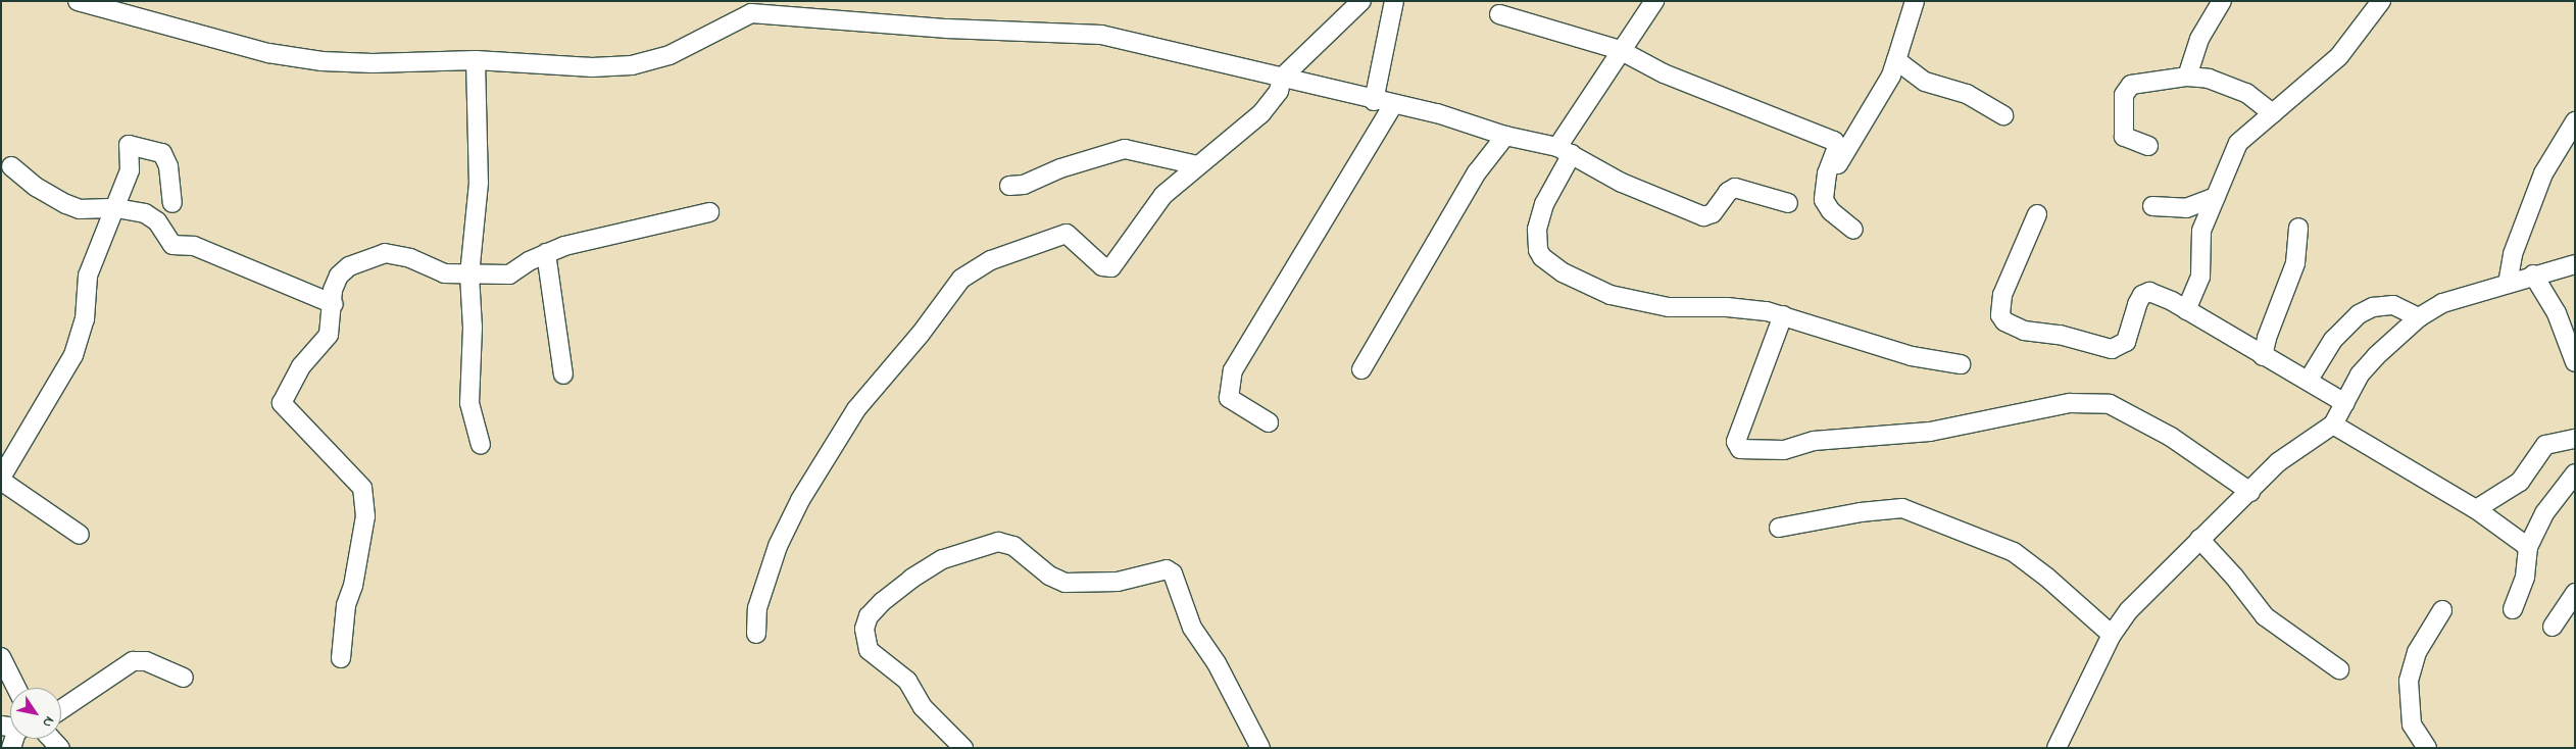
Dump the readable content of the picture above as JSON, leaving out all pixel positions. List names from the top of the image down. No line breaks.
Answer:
{"north":"bottom right"}
